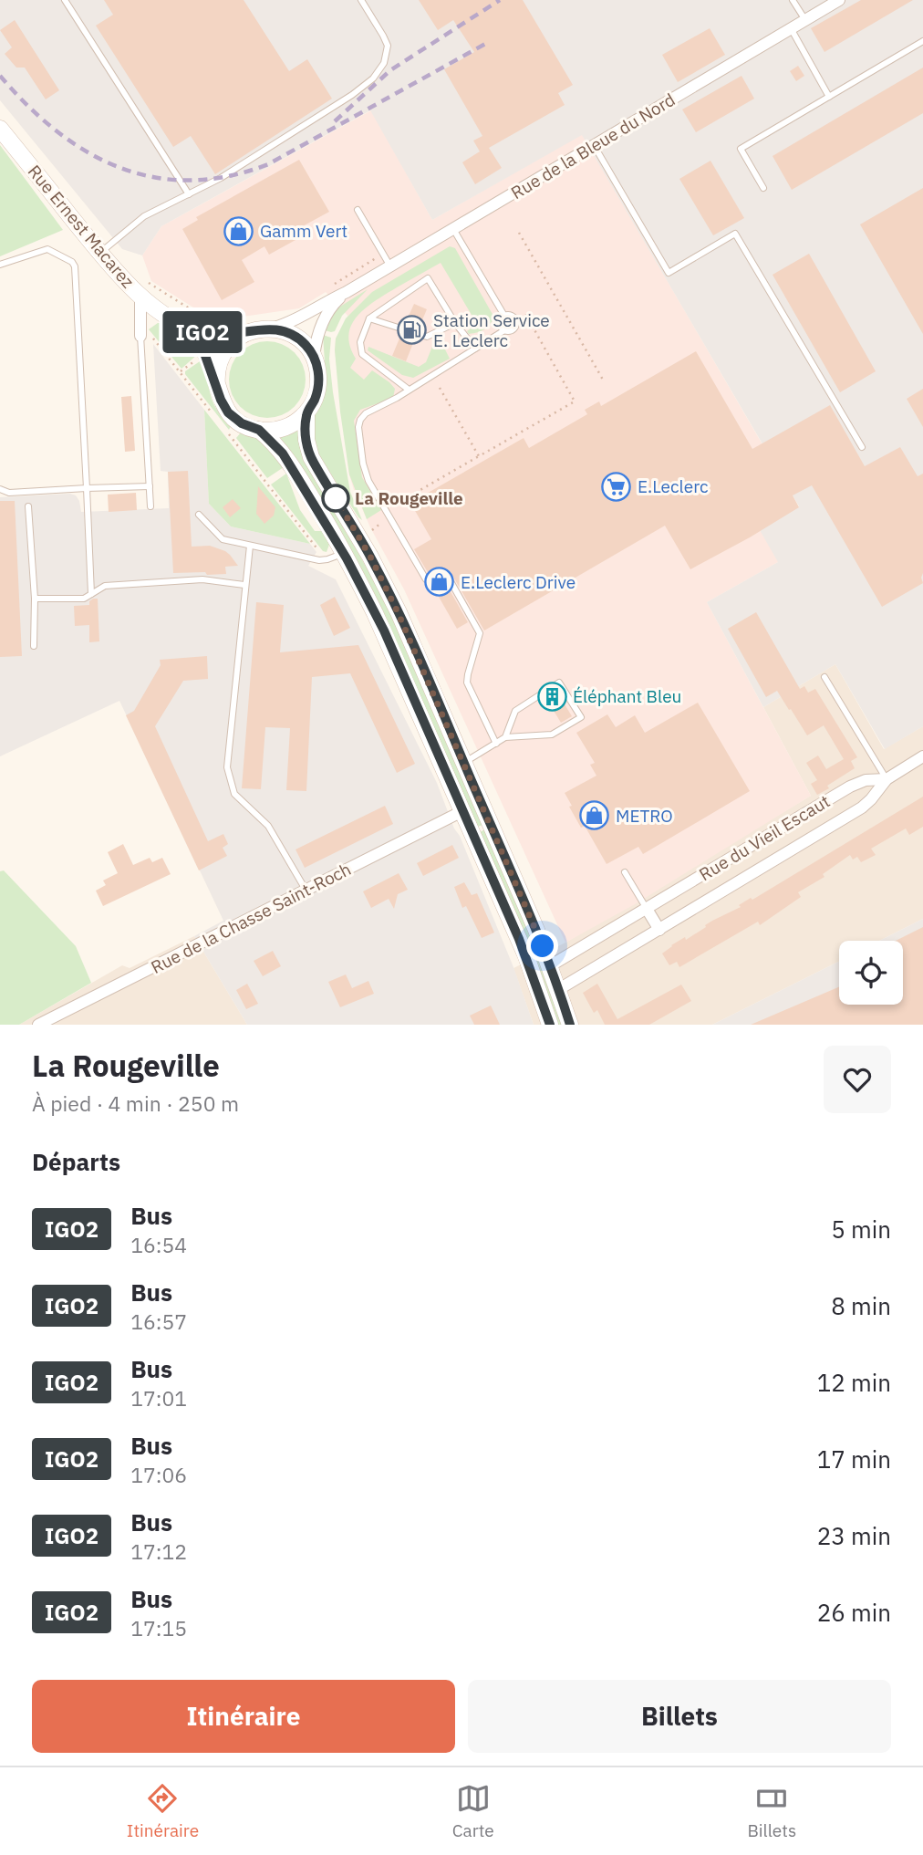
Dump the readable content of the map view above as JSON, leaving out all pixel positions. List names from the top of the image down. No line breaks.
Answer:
{"streets":{"main road":["Rue Ernest Macarez"],"street":["Rue de la Bleue du Nord","Rue du Vieil Escaut","Rue de la Chasse Saint-Roch"]},"crossings":[["Rue de la Bleue du Nord","Rue Ernest Macarez"],["Rue Ernest Macarez","Rue de la Chasse Saint-Roch"]],"places":{"shop":["Gamm Vert","E.Leclerc Drive","METRO"],"fuel station":["Station Service E. Leclerc"],"supermarket":["E.Leclerc"],"other":["La Rougeville"],"building":["Éléphant Bleu"]},"lines":["bus line IGO2"],"page":{"on_map":"IGO2","heading":[["La Rougeville","À pied · 4 min · 250 m"],"Départs"],"list":[{"mark":"IGO2","name":"Bus","note":"16:54","value":"5 min"},{"mark":"IGO2","name":"Bus","note":"16:57","value":"8 min"},{"mark":"IGO2","name":"Bus","note":"17:01","value":"12 min"},{"mark":"IGO2","name":"Bus","note":"17:06","value":"17 min"},{"mark":"IGO2","name":"Bus","note":"17:12","value":"23 min"},{"mark":"IGO2","name":"Bus","note":"17:15","value":"26 min"}],"buttons":["Itinéraire","Billets"],"tabs":["Itinéraire","Carte","Billets"]}}
